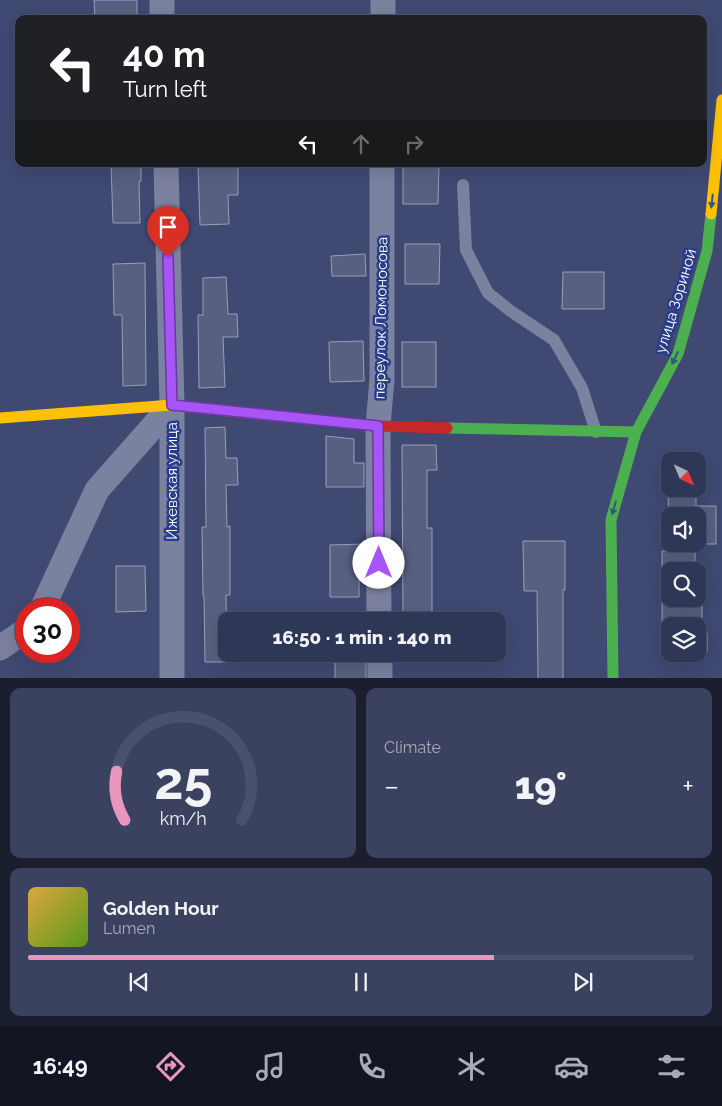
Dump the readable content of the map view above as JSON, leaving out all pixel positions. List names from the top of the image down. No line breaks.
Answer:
{"streets":{"street":["улица Зориной","переулок Ломоносова","Ижевская улица"]},"one_way":["улица Зориной"],"north":"bottom right","page":{"turn":["40 m","Turn left"],"limit":"30","trip":"16:50 · 1 min · 140 m","tile":"Climate","heat":["−","19°","+"],"song":["Golden Hour","Lumen"],"tabs":"16:49","gauge":["25","km/h"]}}
